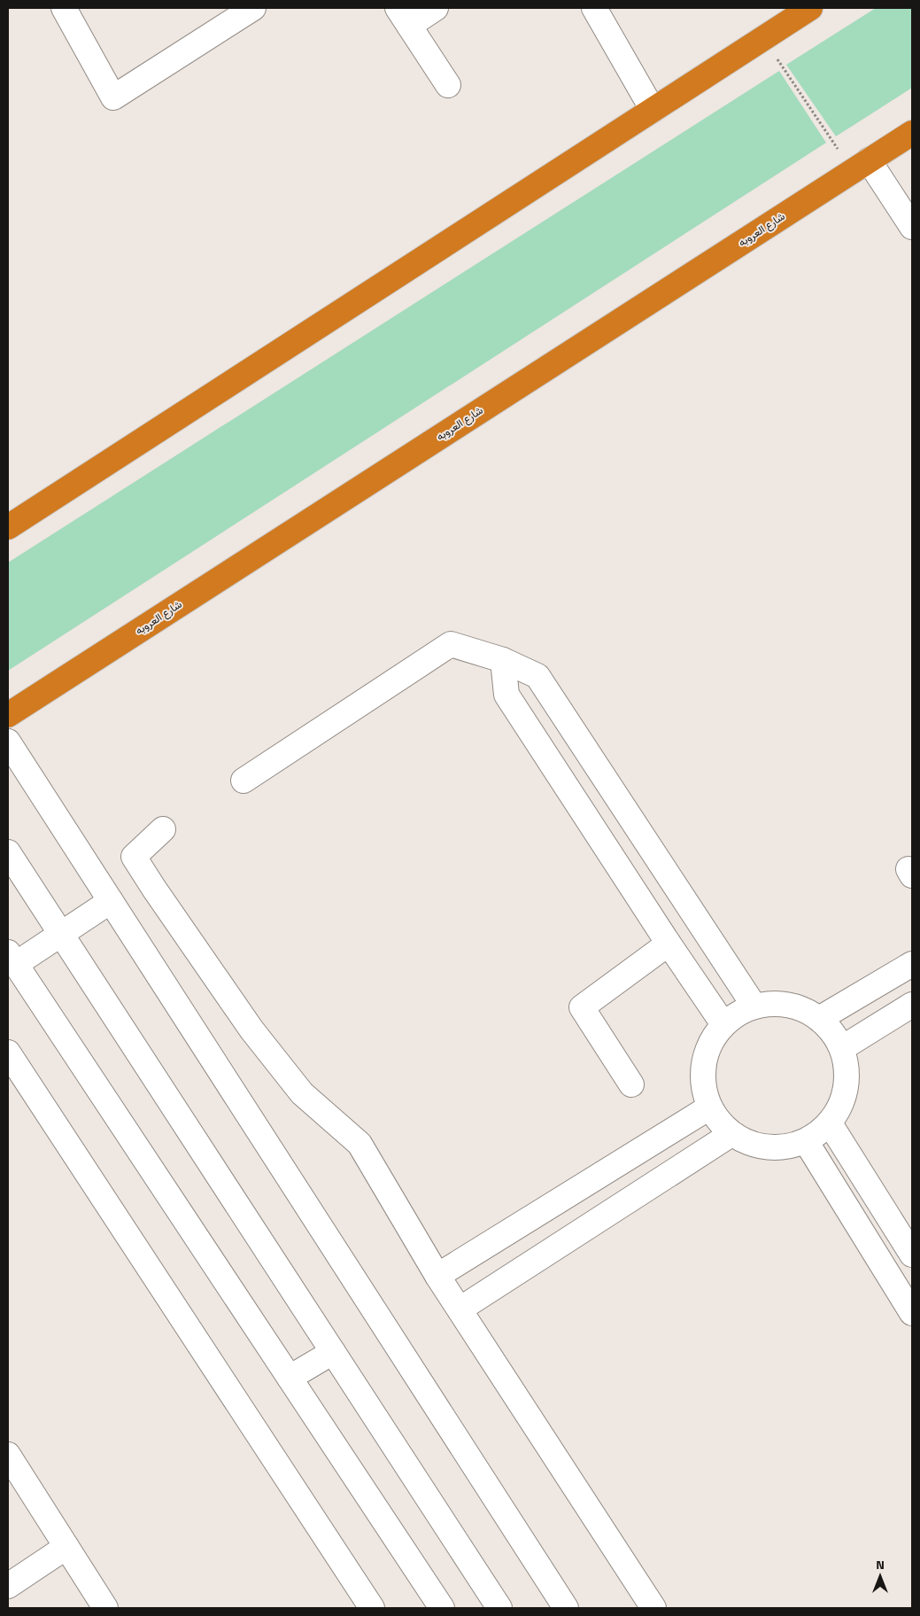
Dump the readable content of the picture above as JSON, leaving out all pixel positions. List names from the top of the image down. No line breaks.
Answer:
{"streets":{"highway":["شارع العروبه"]},"north":"top"}
